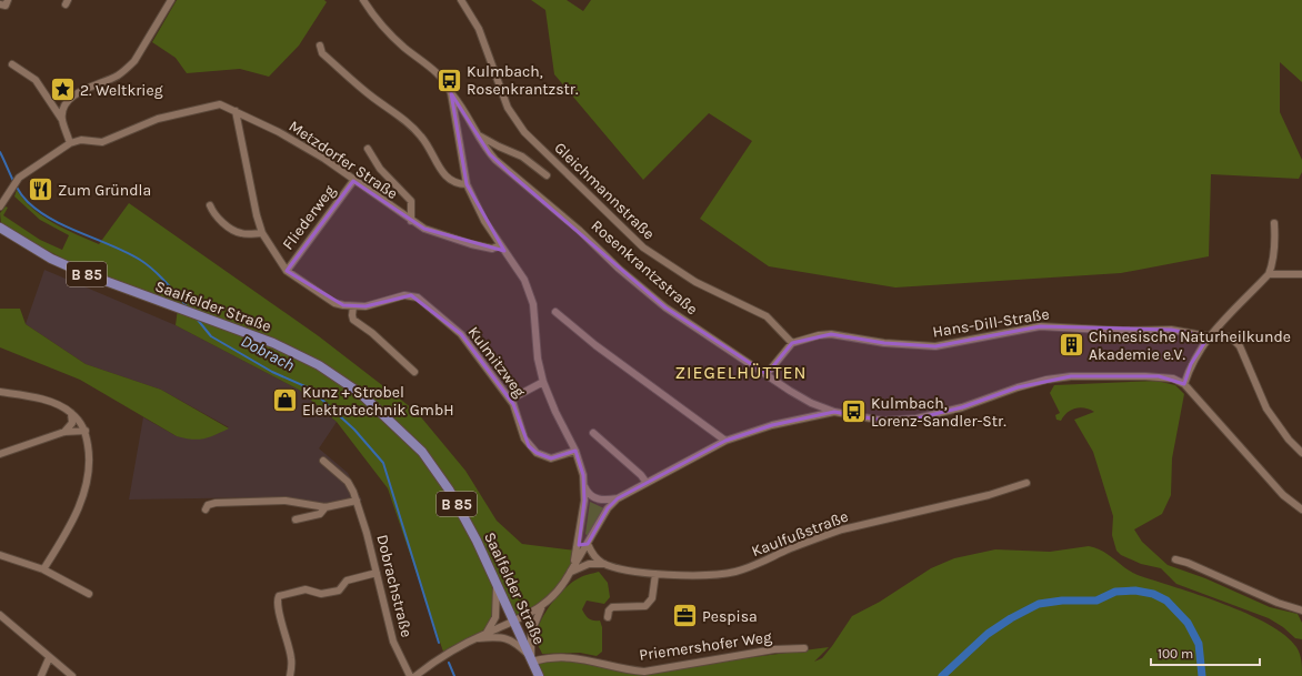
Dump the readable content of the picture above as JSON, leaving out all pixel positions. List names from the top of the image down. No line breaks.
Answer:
{"streets":{"main road":["B 85","Saalfelder Straße"],"street":["Metzdorfer Straße","Gleichmannstraße","Fliederweg","Rosenkrantzstraße","Hans-Dill-Straße","Kulmitzweg","Kaulfußstraße","Dobrachstraße","Priemershofer Weg"]},"crossings":[["Metzdorfer Straße","Fliederweg"],["Metzdorfer Straße","Kulmitzweg"],["Gleichmannstraße","Hans-Dill-Straße"],["Fliederweg","Kulmitzweg"],["Saalfelder Straße","Priemershofer Weg"]],"districts":["ZIEGELHÜTTEN"],"water":["Dobrach"],"places":{"bus stop":["Kulmbach, Rosenkrantzstr.","Kulmbach, Lorenz-Sandler-Str."],"place":["2. Weltkrieg"],"restaurant":["Zum Gründla"],"building":["Chinesische Naturheilkunde Akademie e.V."],"shop":["Kunz + Strobel Elektrotechnik GmbH"],"office":["Pespisa"]},"scale_bar":"100 m"}
